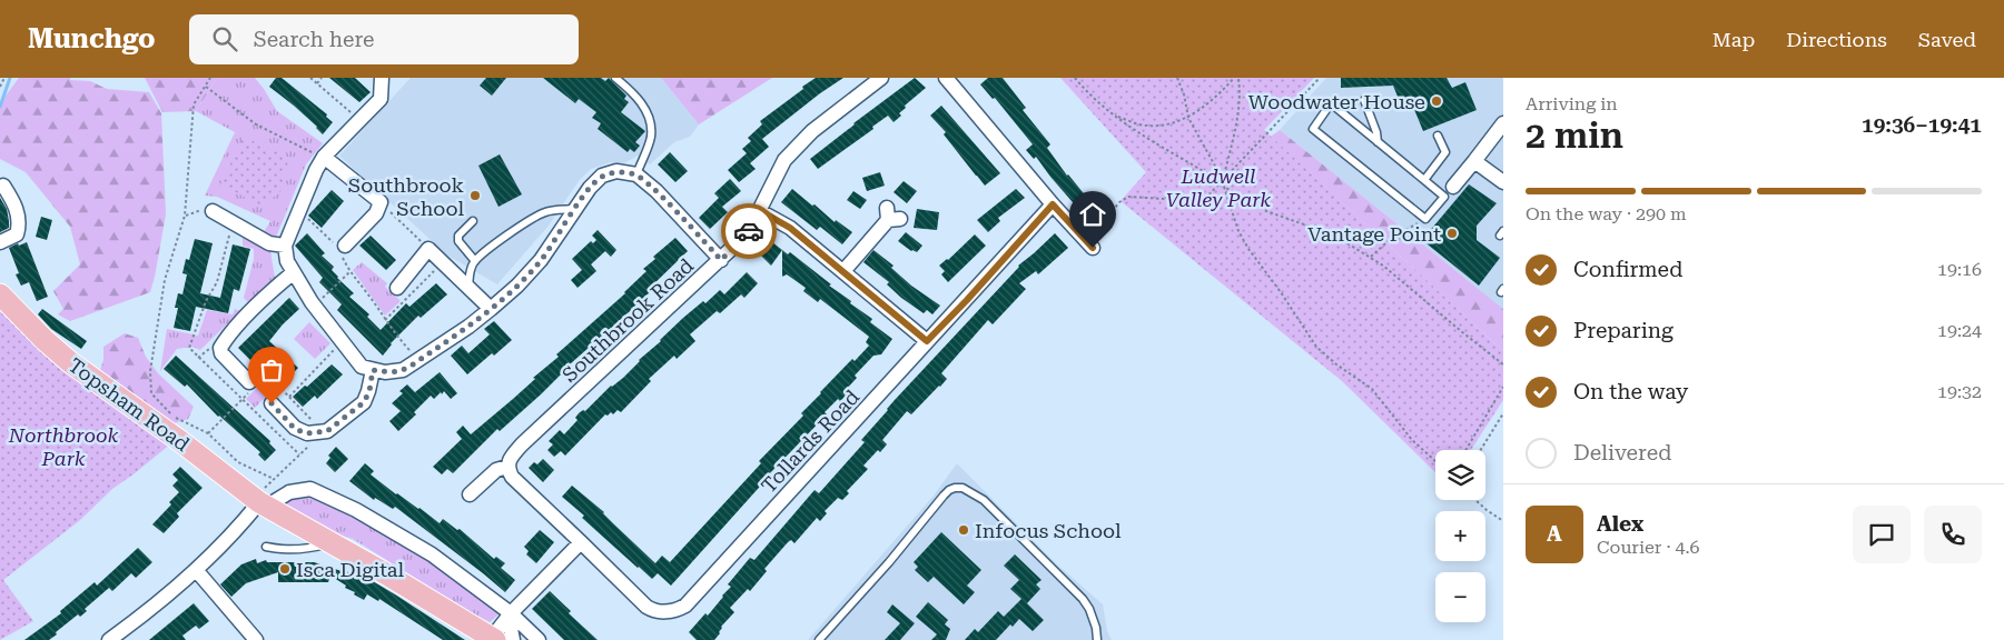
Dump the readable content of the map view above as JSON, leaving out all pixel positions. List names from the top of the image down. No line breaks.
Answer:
{"streets":{"main road":["Topsham Road"],"street":["Southbrook Road","Tollards Road"]},"parks":["Ludwell Valley Park","Northbrook Park"],"places":["Woodwater House","Southbrook School","Vantage Point","Infocus School","Isca Digital"],"page":{"header":"Munchgo","search":"Search here","nav":["Map","Directions","Saved"],"heading":["2 min","Arriving in","19:36–19:41"],"panel":["Alex","Courier · 4.6"],"bar":"On the way · 290 m","list":[["Confirmed","19:16"],["Preparing","19:24"],["On the way","19:32"],"Delivered"],"map_buttons":["+","−"],"round":"A"}}
